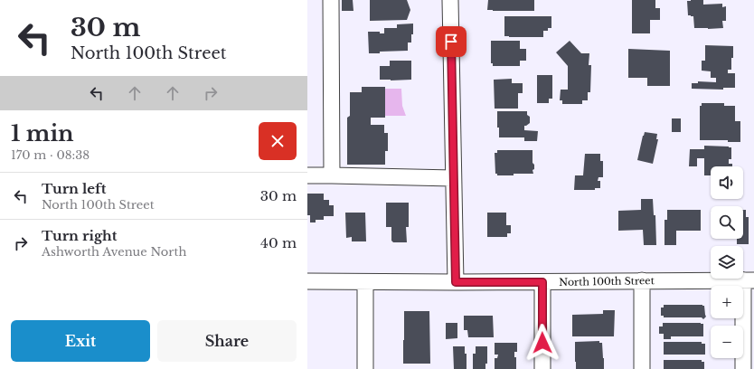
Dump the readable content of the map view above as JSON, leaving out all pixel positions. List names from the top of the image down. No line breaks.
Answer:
{"streets":{"street":["North 100th Street"]},"page":{"turn":["30 m","North 100th Street"],"heading":["1 min","170 m · 08:38"],"map_buttons":["+","−"],"list":[{"name":"Turn left","note":"North 100th Street","value":"30 m"},{"name":"Turn right","note":"Ashworth Avenue North","value":"40 m"}],"buttons":["Exit","Share"]}}
